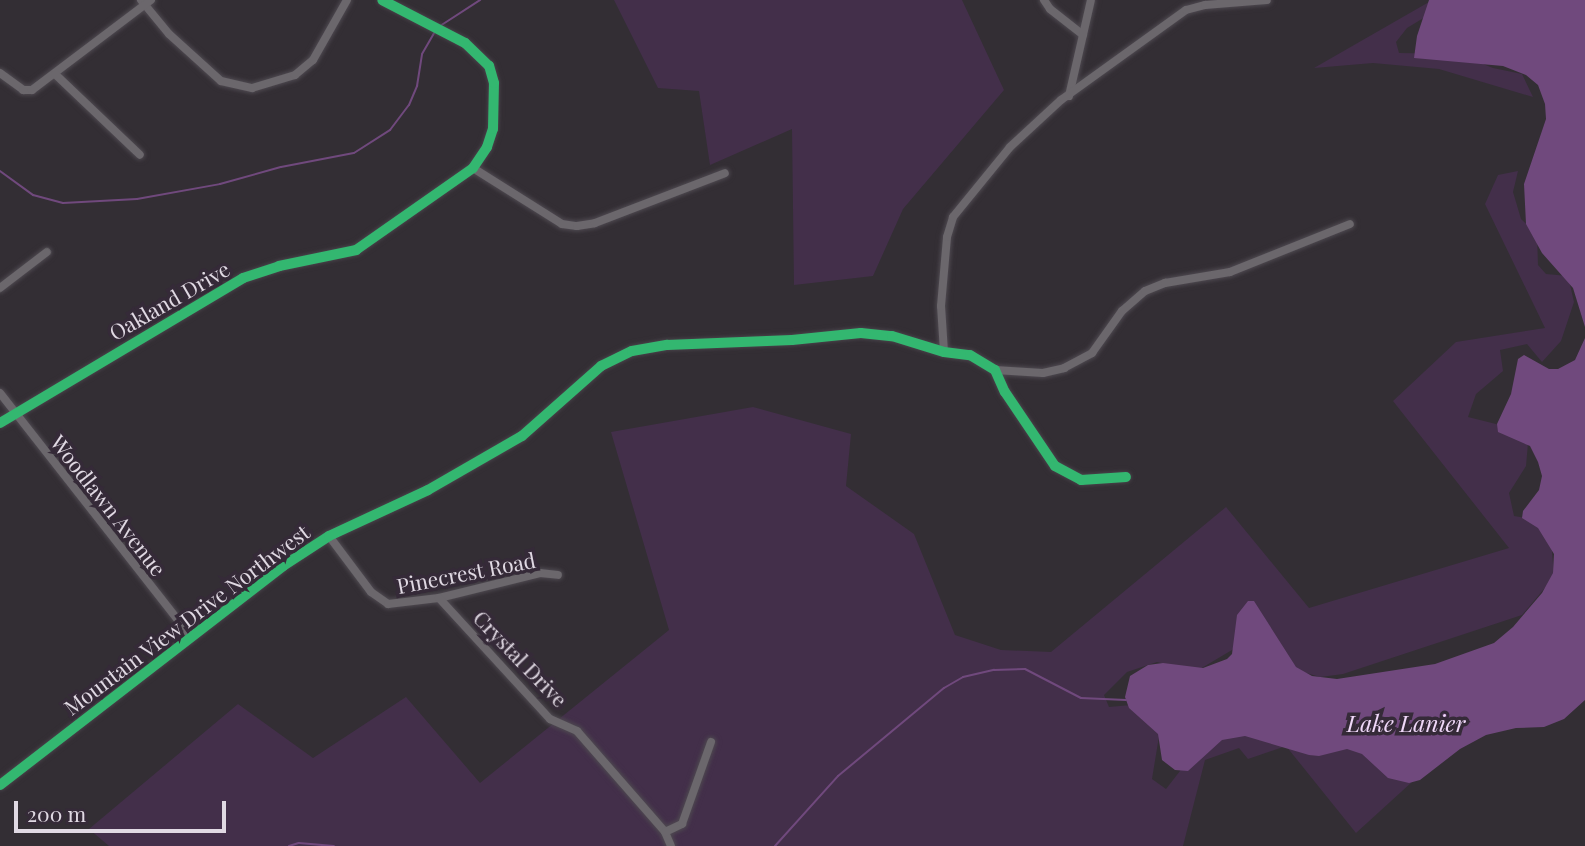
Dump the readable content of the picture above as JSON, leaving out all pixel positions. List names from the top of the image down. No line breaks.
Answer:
{"streets":{"street":["Oakland Drive","Woodlawn Avenue","Pinecrest Road","Mountain View Drive Northwest","Crystal Drive"]},"crossings":[["Oakland Drive","Woodlawn Avenue"],["Woodlawn Avenue","Mountain View Drive Northwest"],["Pinecrest Road","Mountain View Drive Northwest"],["Pinecrest Road","Crystal Drive"]],"water":["Lake Lanier"],"scale_bar":"200 m"}
